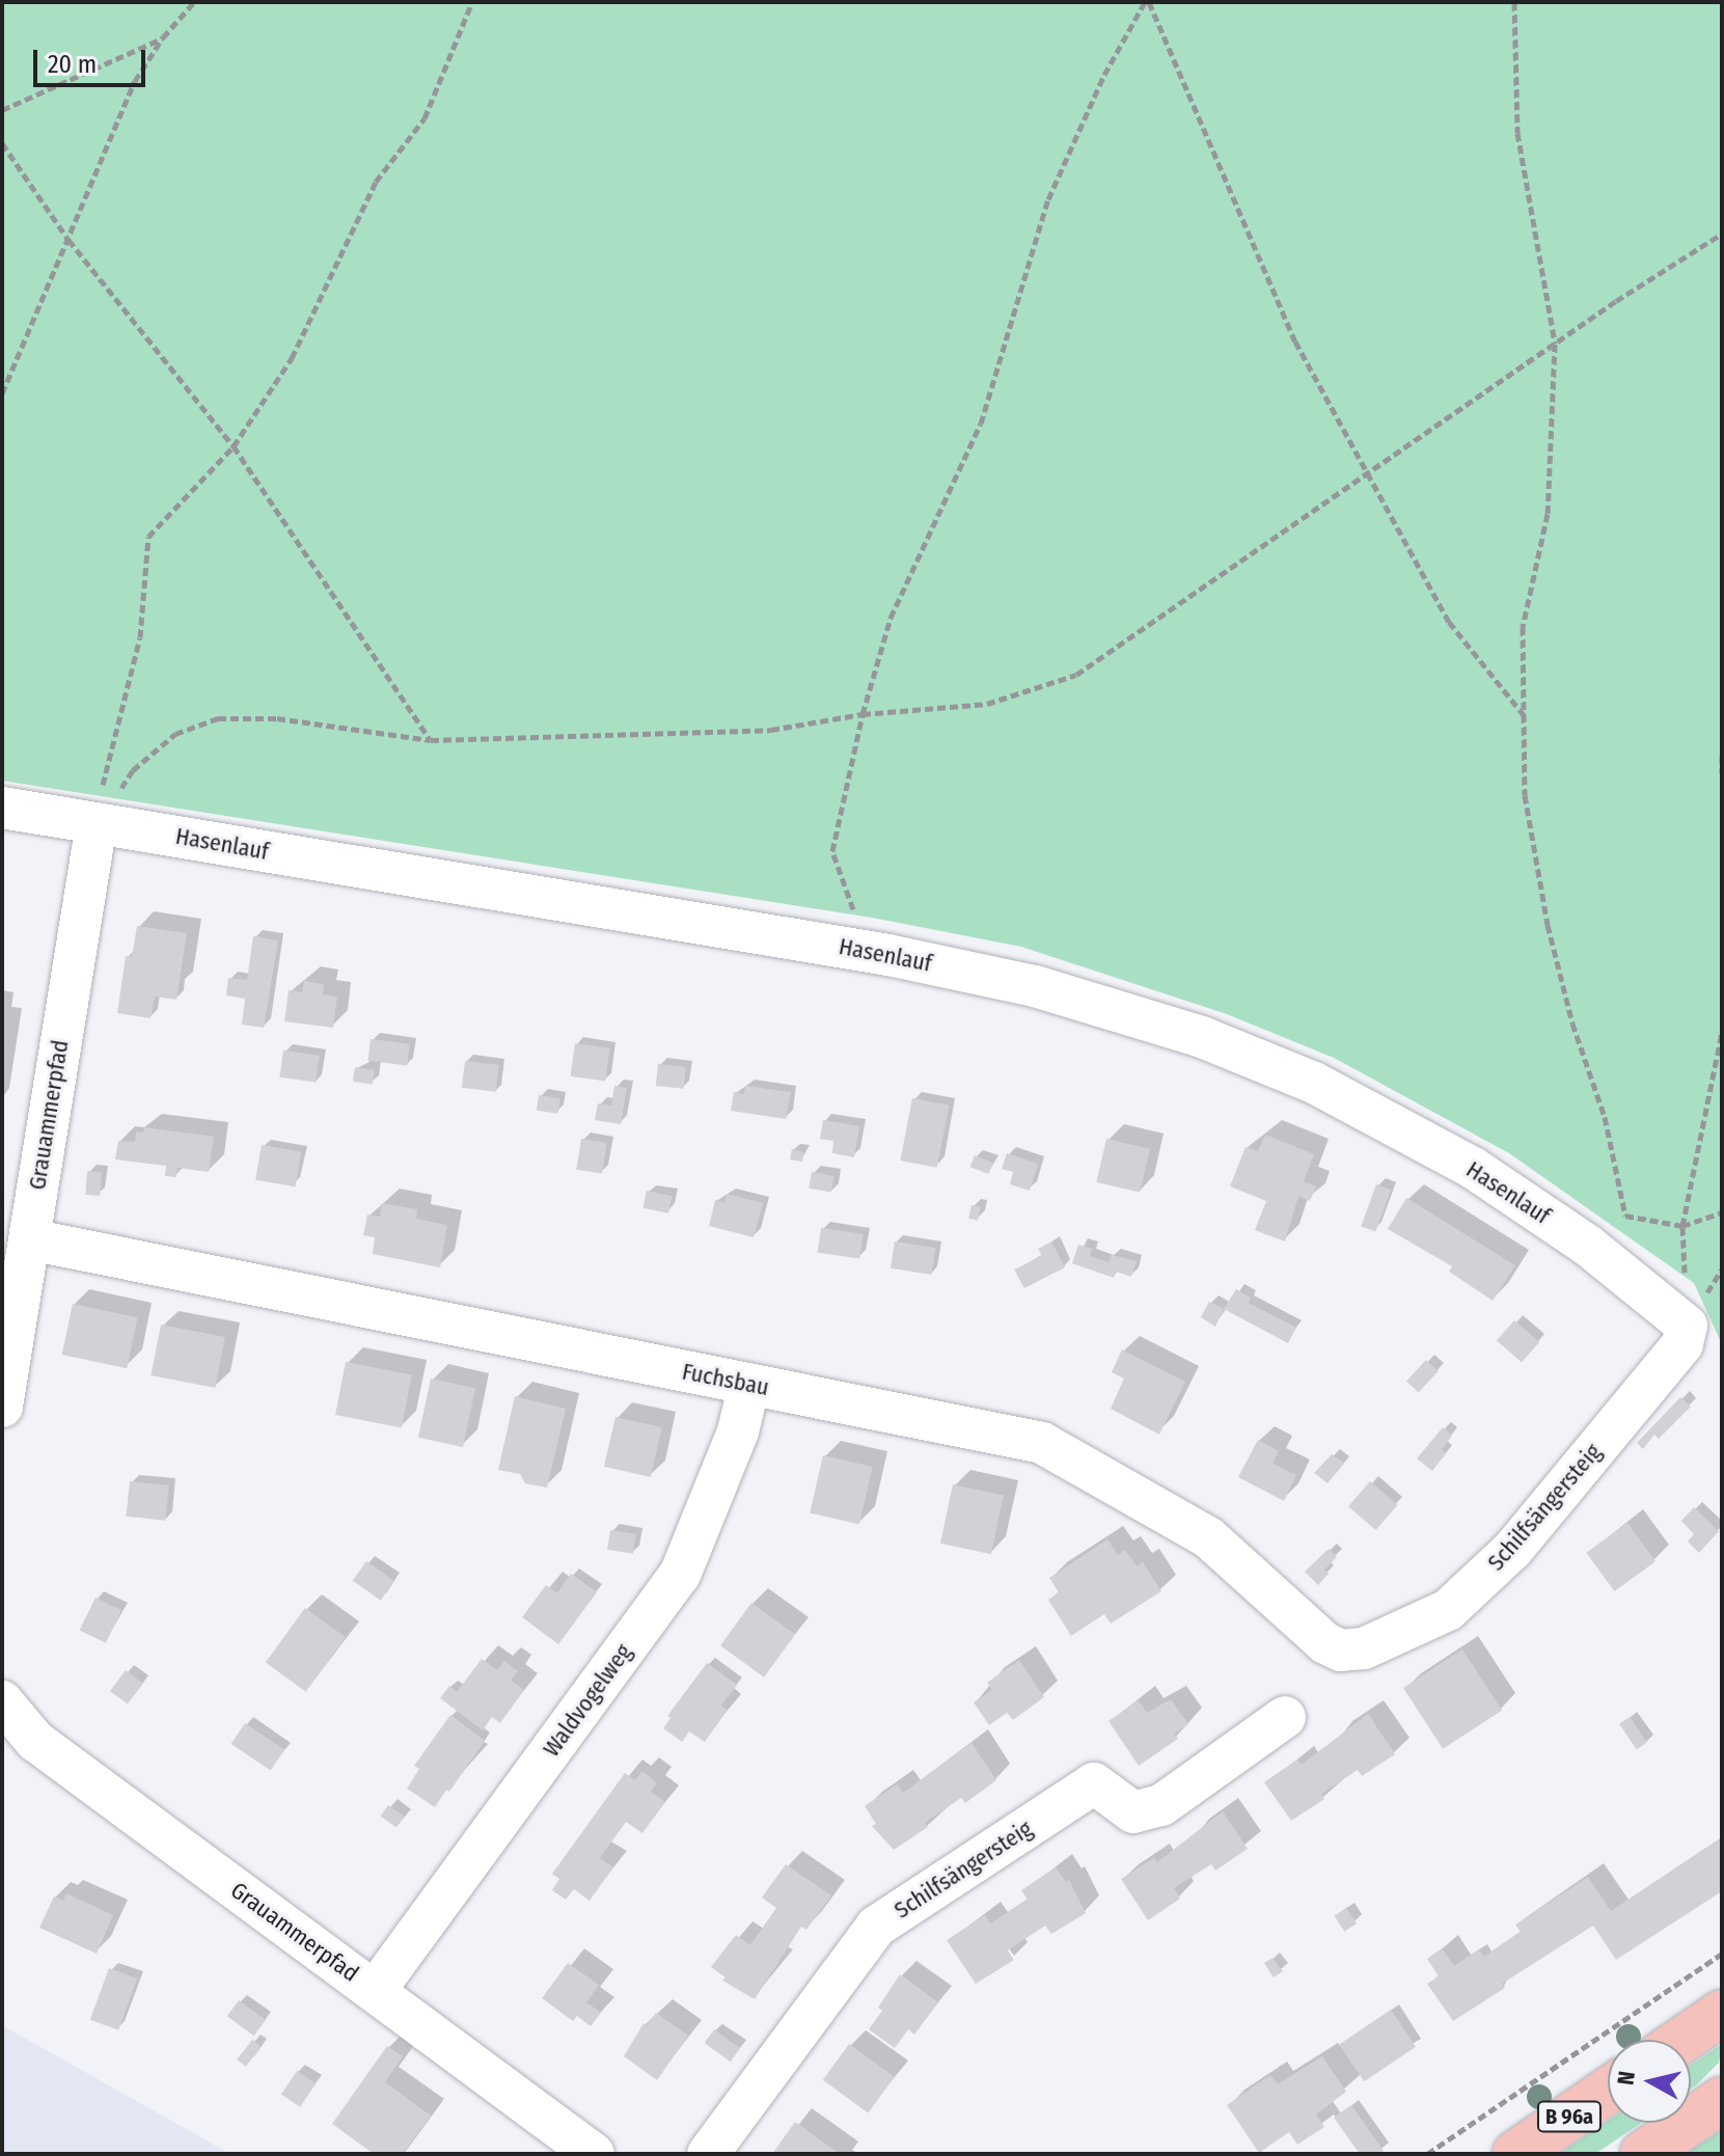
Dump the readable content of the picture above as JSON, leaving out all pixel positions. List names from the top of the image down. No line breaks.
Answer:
{"streets":{"main road":["B 96a"],"street":["Hasenlauf","Grauammerpfad","Fuchsbau","Schilfsängersteig","Waldvogelweg"]},"crossings":[["Hasenlauf","Grauammerpfad"],["Hasenlauf","Schilfsängersteig"],["Grauammerpfad","Fuchsbau"],["Grauammerpfad","Waldvogelweg"],["Fuchsbau","Schilfsängersteig"],["Fuchsbau","Waldvogelweg"]],"scale_bar":"20 m","north":"left"}
